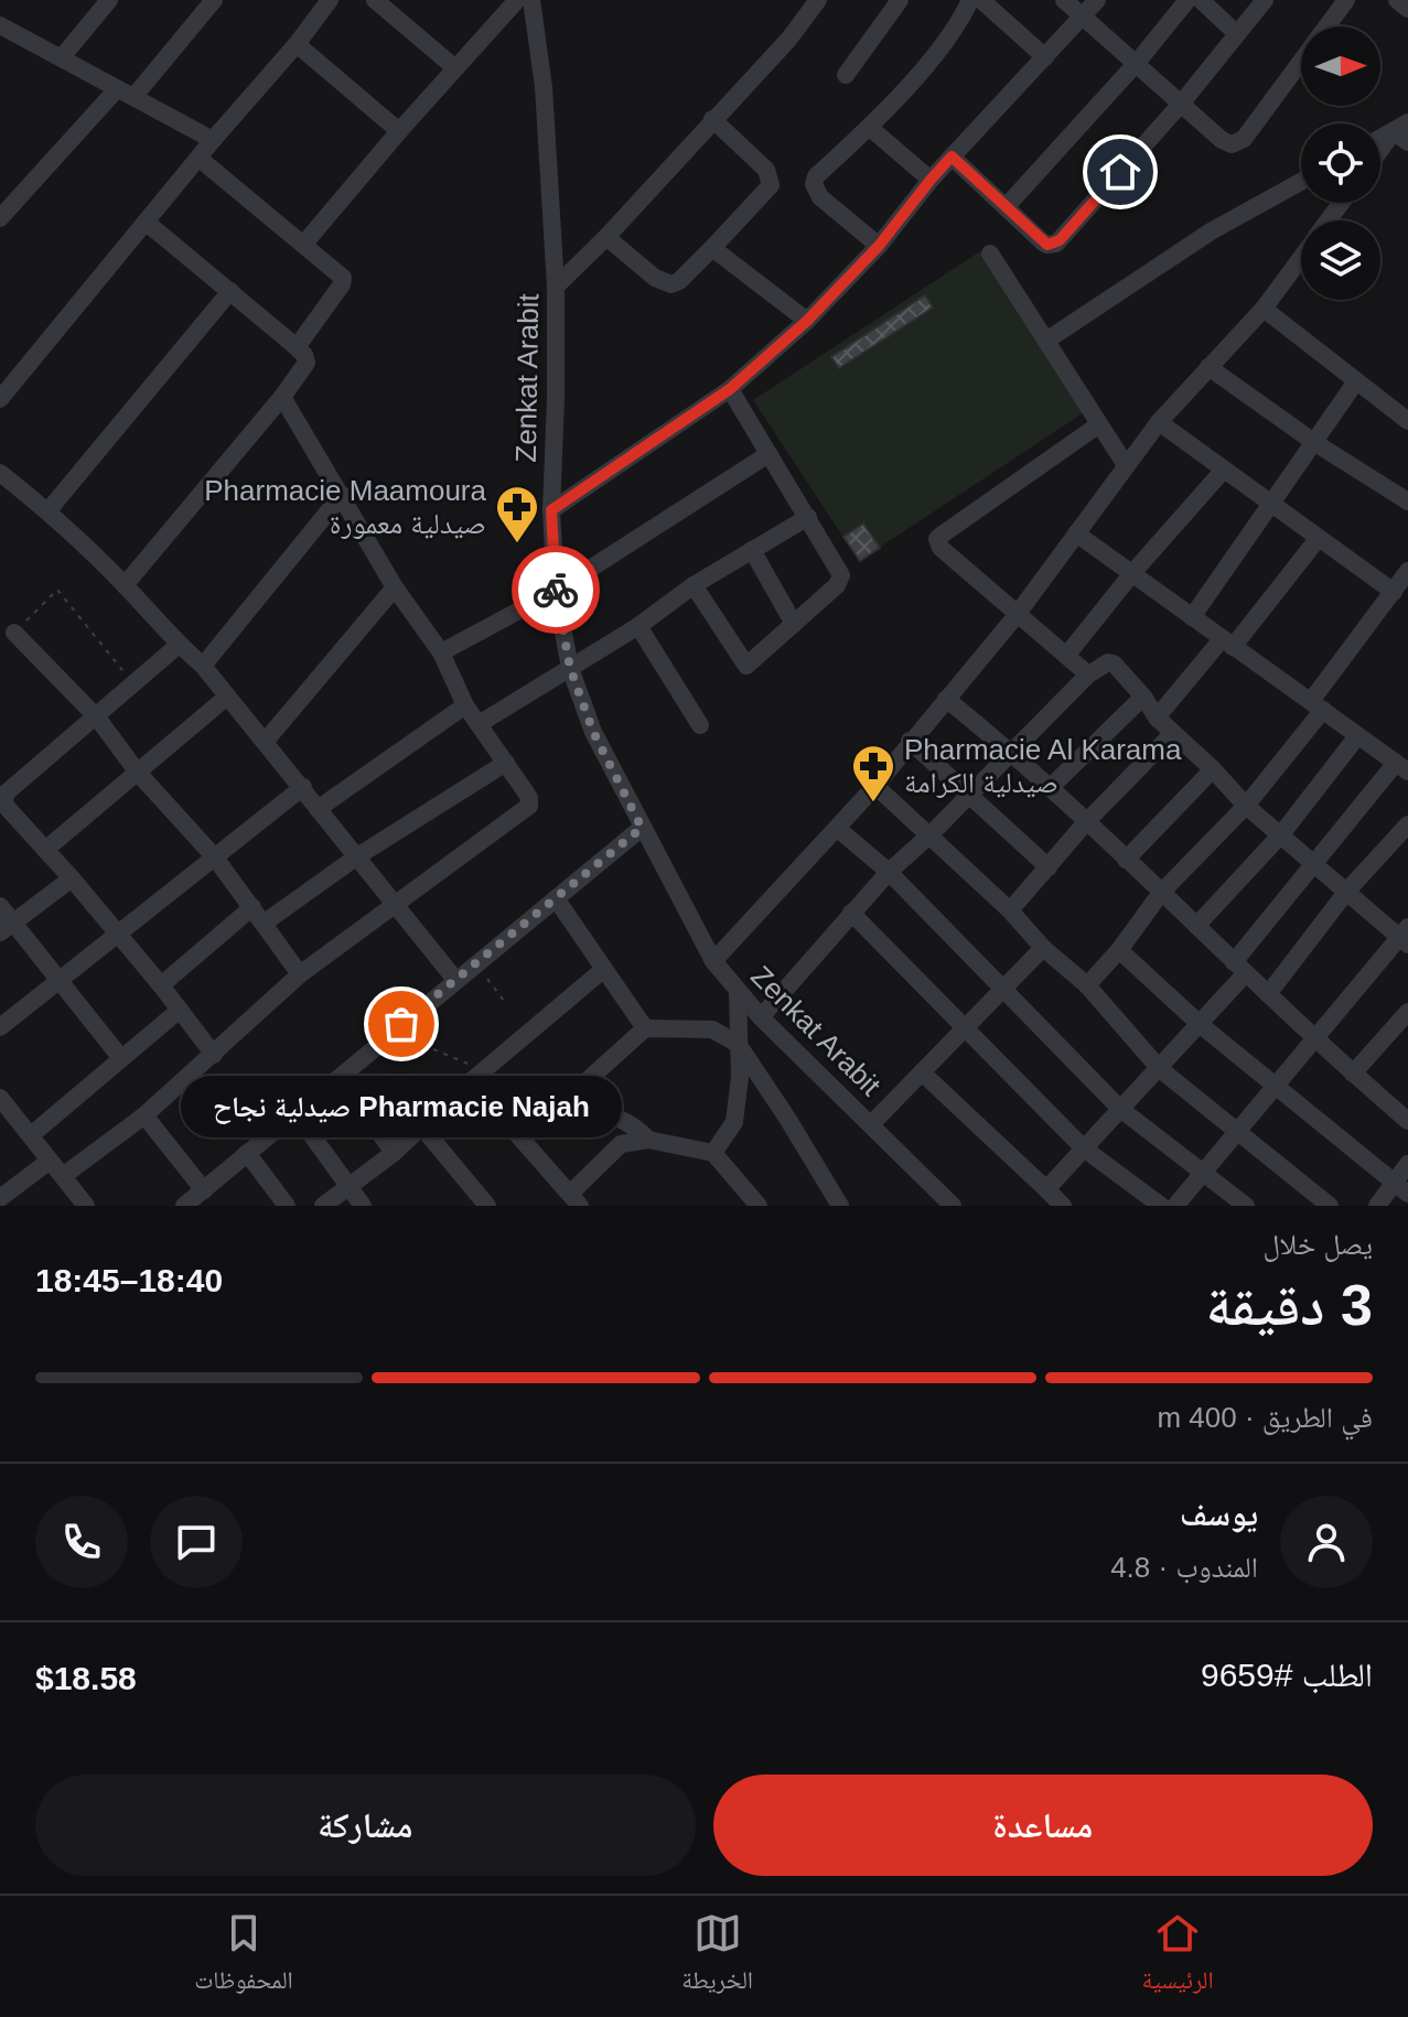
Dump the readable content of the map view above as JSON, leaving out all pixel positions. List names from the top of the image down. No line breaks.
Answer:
{"streets":{"street":["Zenkat Arabit"]},"places":{"pharmacy":["Pharmacie Maamoura صيدلية معمورة","Pharmacie Al Karama صيدلية الكرامة"],"other":["Pharmacie Najah صيدلية نجاح"]},"north":"right","page":{"bubble":"Pharmacie Najah صيدلية نجاح","heading":["3 دقيقة","يصل خلال","18:40–18:45"],"panel":["يوسف","المندوب · 4.8","الطلب #9659","$18.58"],"bar":"في الطريق · 400 m","buttons":["مساعدة","مشاركة"],"tabs":["الرئيسية","الخريطة","المحفوظات"]}}
